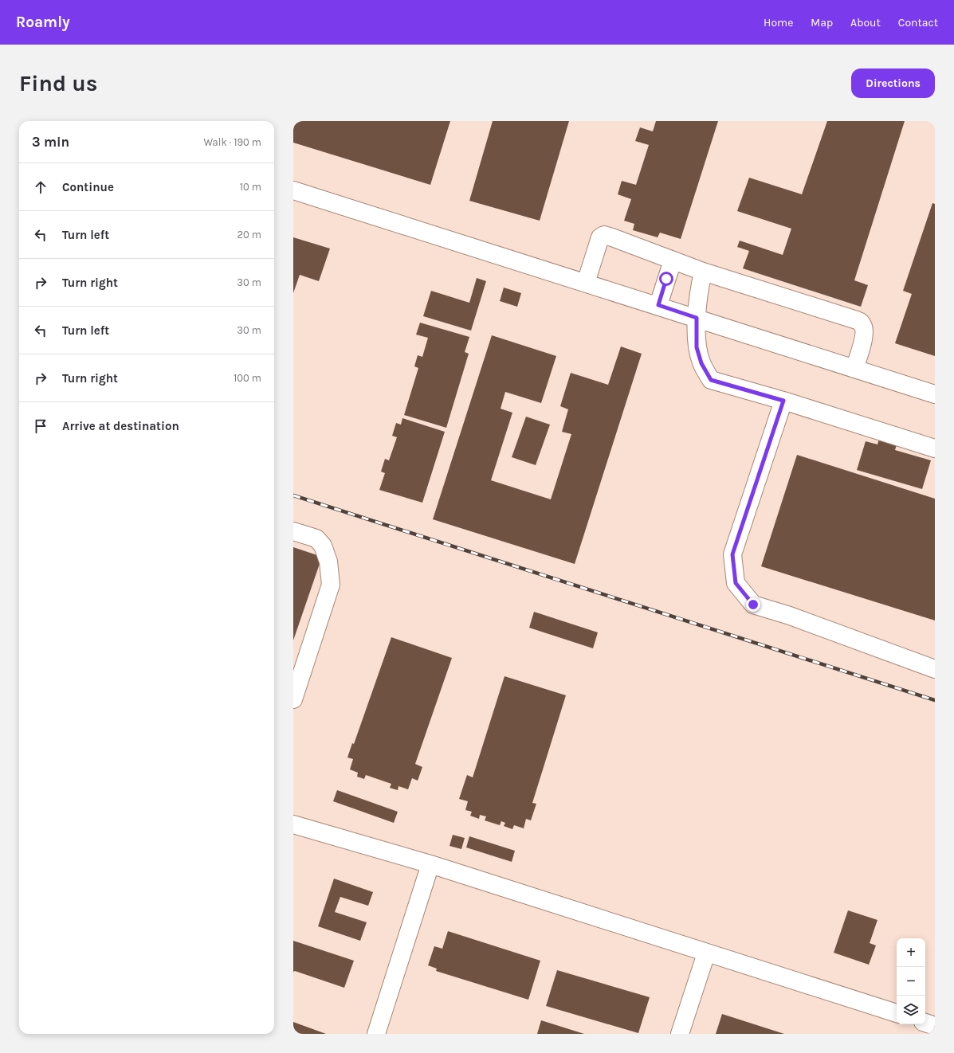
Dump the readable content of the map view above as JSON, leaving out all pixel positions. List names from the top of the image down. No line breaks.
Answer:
{"page":{"header":"Roamly","nav":["Home","Map","About","Contact"],"buttons":"Directions","title":"Find us","heading":["3 min","Walk · 190 m"],"list":[["Continue","10 m"],["Turn left","20 m"],["Turn right","30 m"],["Turn left","30 m"],["Turn right","100 m"],"Arrive at destination"],"map_buttons":["+","−"]}}
